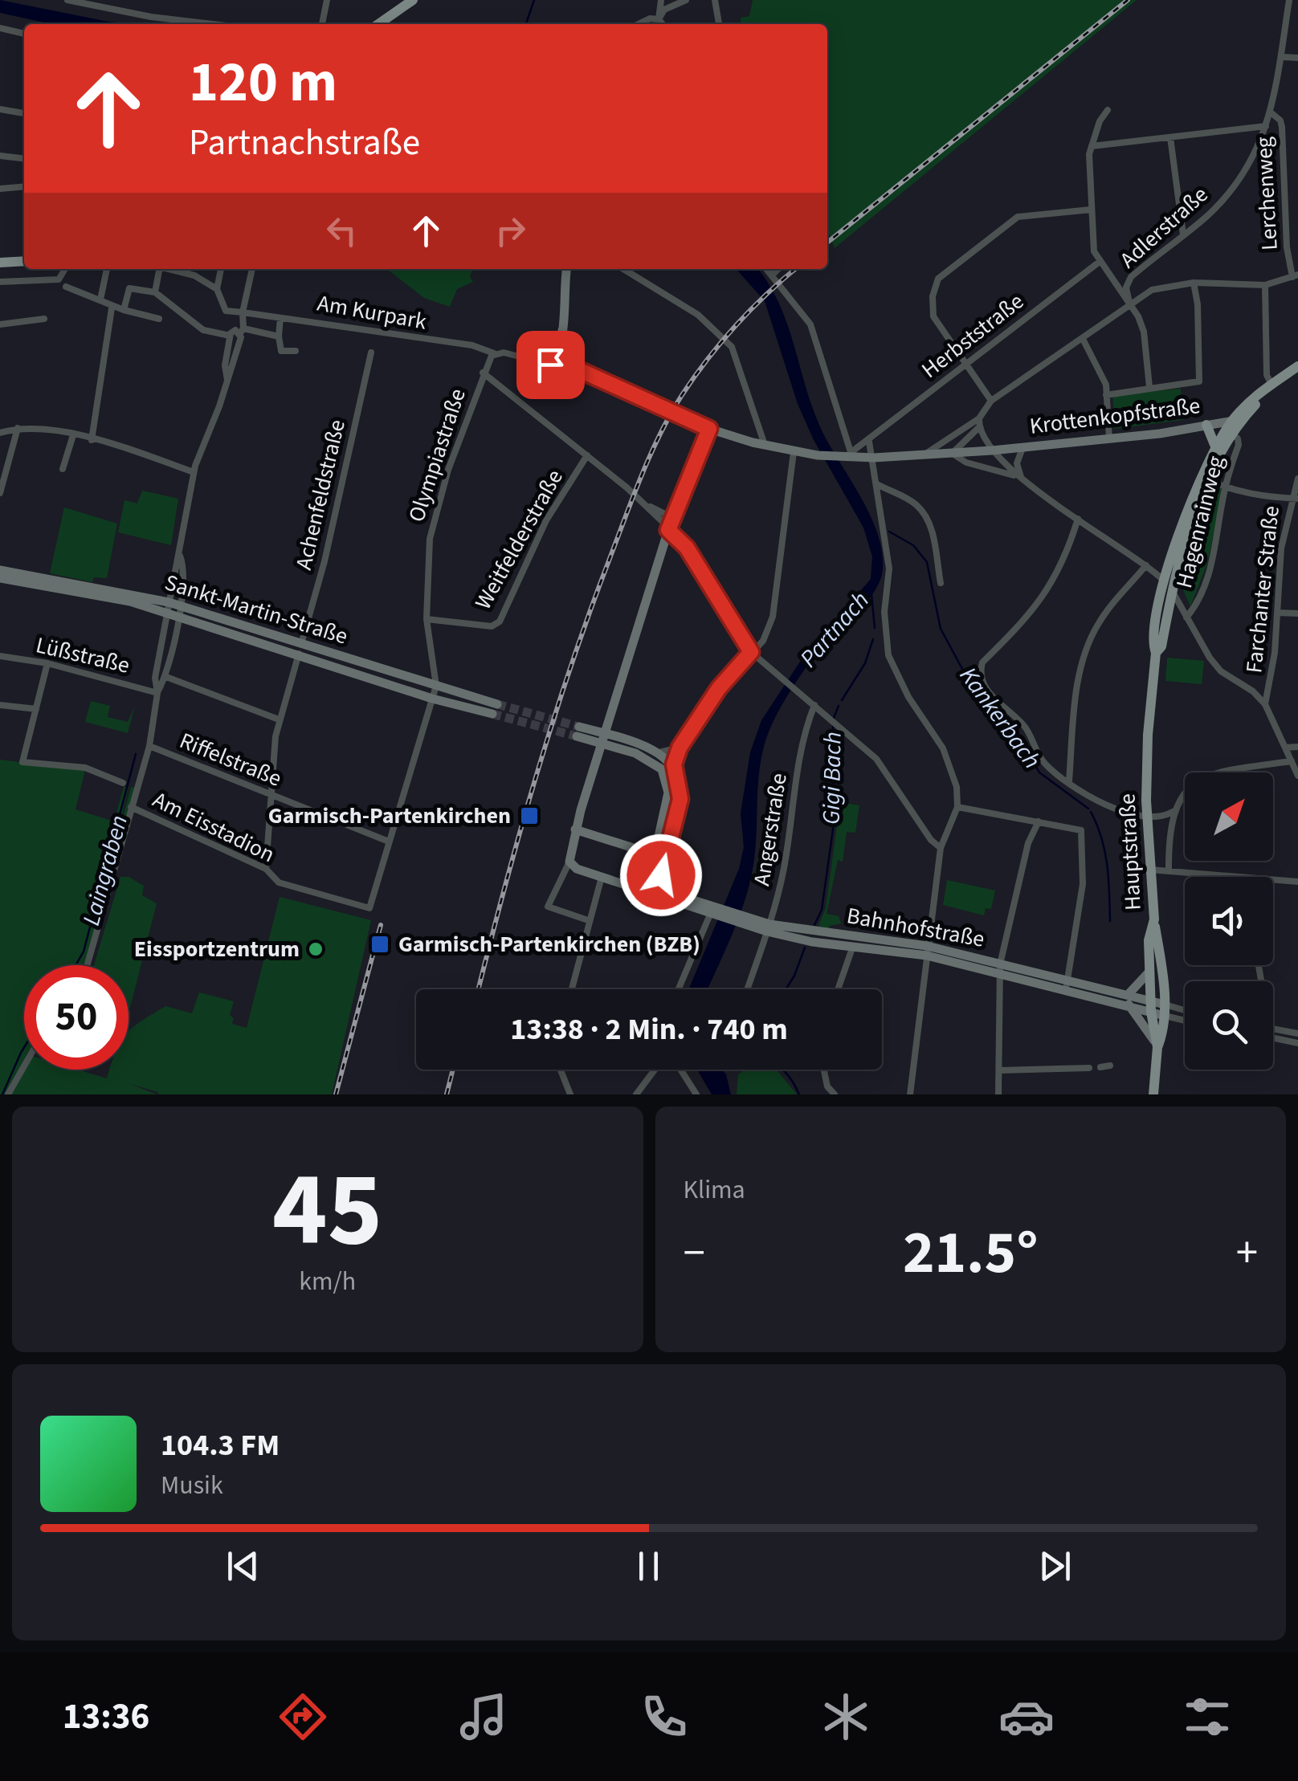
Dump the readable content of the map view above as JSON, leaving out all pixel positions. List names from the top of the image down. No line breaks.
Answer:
{"streets":{"main road":["Krottenkopfstraße","Sankt-Martin-Straße","Hauptstraße","Bahnhofstraße"],"street":["Lerchenweg","Adlerstraße","Am Kurpark","Herbststraße","Olympiastraße","Achenfeldstraße","Hagenrainweg","Weitfelderstraße","Farchanter Straße","Lüßstraße","Riffelstraße","Am Eisstadion","Angerstraße"]},"crossings":[["Lerchenweg","Adlerstraße"],["Am Kurpark","Olympiastraße"],["Herbststraße","Krottenkopfstraße"],["Krottenkopfstraße","Hauptstraße"],["Olympiastraße","Weitfelderstraße"],["Olympiastraße","Sankt-Martin-Straße"],["Olympiastraße","Riffelstraße"],["Olympiastraße","Am Eisstadion"],["Achenfeldstraße","Sankt-Martin-Straße"],["Achenfeldstraße","Riffelstraße"],["Achenfeldstraße","Am Eisstadion"],["Hagenrainweg","Hauptstraße"],["Angerstraße","Bahnhofstraße"]],"water":["Partnach","Kankerbach","Gigi Bach","Laingraben"],"places":{"transit":["Garmisch-Partenkirchen","Garmisch-Partenkirchen (BZB)"],"other":["Eissportzentrum"]},"north":"top right","page":{"turn":["120 m","Partnachstraße"],"limit":"50","trip":"13:38 · 2 Min. · 740 m","tile":[["45","km/h"],"Klima"],"heat":["−","21.5°","+"],"song":["104.3 FM","Musik"],"tabs":"13:36"}}
